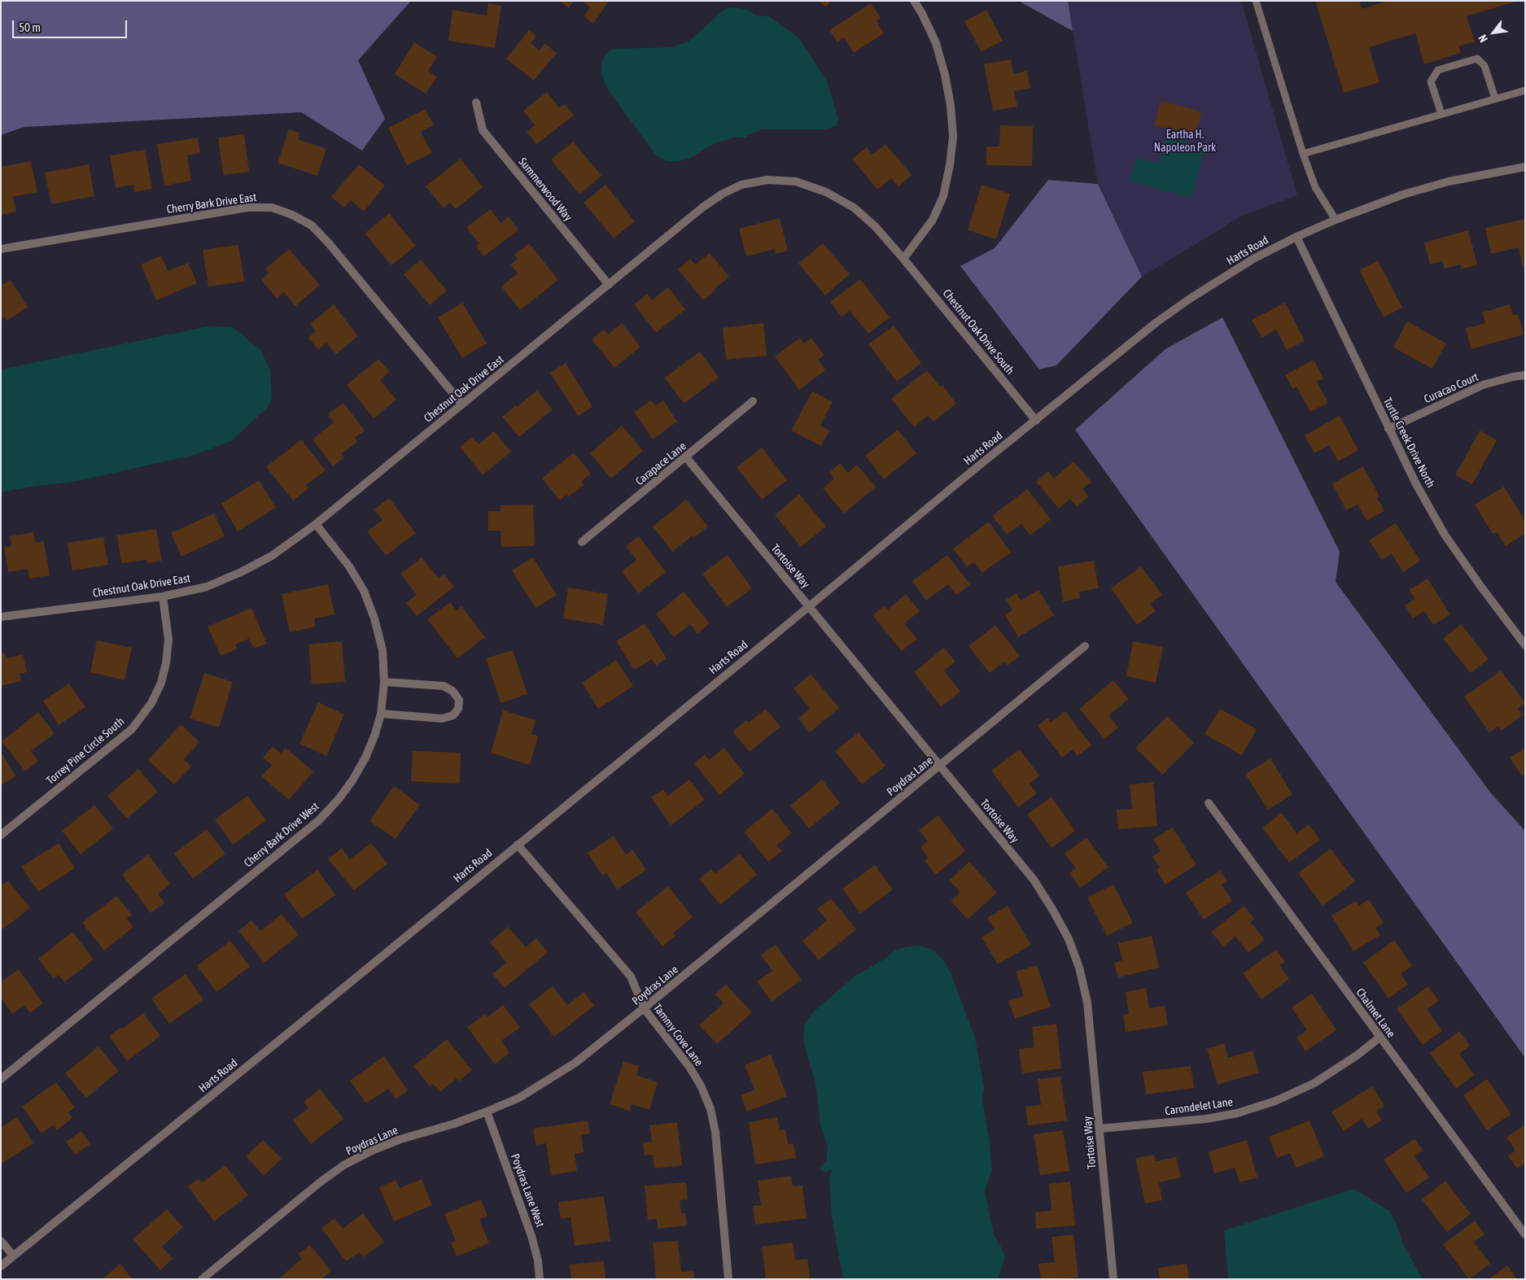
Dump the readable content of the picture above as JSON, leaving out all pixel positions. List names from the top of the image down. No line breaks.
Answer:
{"streets":{"street":["Summerwood Way","Cherry Bark Drive East","Harts Road","Chestnut Oak Drive South","Curacao Court","Chestnut Oak Drive East","Turtle Creek Drive North","Carapace Lane","Tortoise Way","Torrey Pine Circle South","Poydras Lane","Cherry Bark Drive West","Chalmet Lane","Tammy Cove Lane","Carondelet Lane","Poydras Lane West"]},"crossings":[["Summerwood Way","Chestnut Oak Drive East"],["Cherry Bark Drive East","Chestnut Oak Drive East"],["Harts Road","Chestnut Oak Drive South"],["Harts Road","Turtle Creek Drive North"],["Harts Road","Tortoise Way"],["Harts Road","Tammy Cove Lane"],["Chestnut Oak Drive South","Chestnut Oak Drive East"],["Curacao Court","Turtle Creek Drive North"],["Chestnut Oak Drive East","Torrey Pine Circle South"],["Chestnut Oak Drive East","Cherry Bark Drive West"],["Carapace Lane","Tortoise Way"],["Tortoise Way","Poydras Lane"],["Tortoise Way","Carondelet Lane"],["Poydras Lane","Tammy Cove Lane"],["Poydras Lane","Poydras Lane West"],["Chalmet Lane","Carondelet Lane"]],"parks":["Eartha H. Napoleon Park"],"scale_bar":"50 m","north":"bottom left"}
